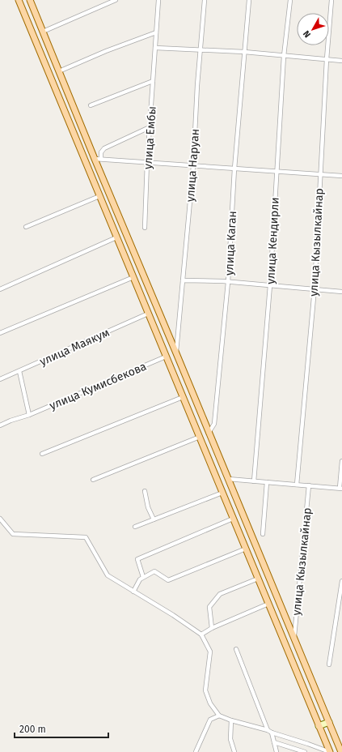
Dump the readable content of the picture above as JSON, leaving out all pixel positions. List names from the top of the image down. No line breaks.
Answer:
{"streets":{"street":["улица Ембы","улица Наруан","улица Кендирли","улица Кызылкайнар","улица Каган","улица Маякум","улица Кумисбекова"]},"crossings":[["улица Наруан","улица Кендирли"],["улица Кендирли","улица Кызылкайнар"],["улица Кендирли","улица Каган"]],"scale_bar":"200 m","north":"bottom left"}
